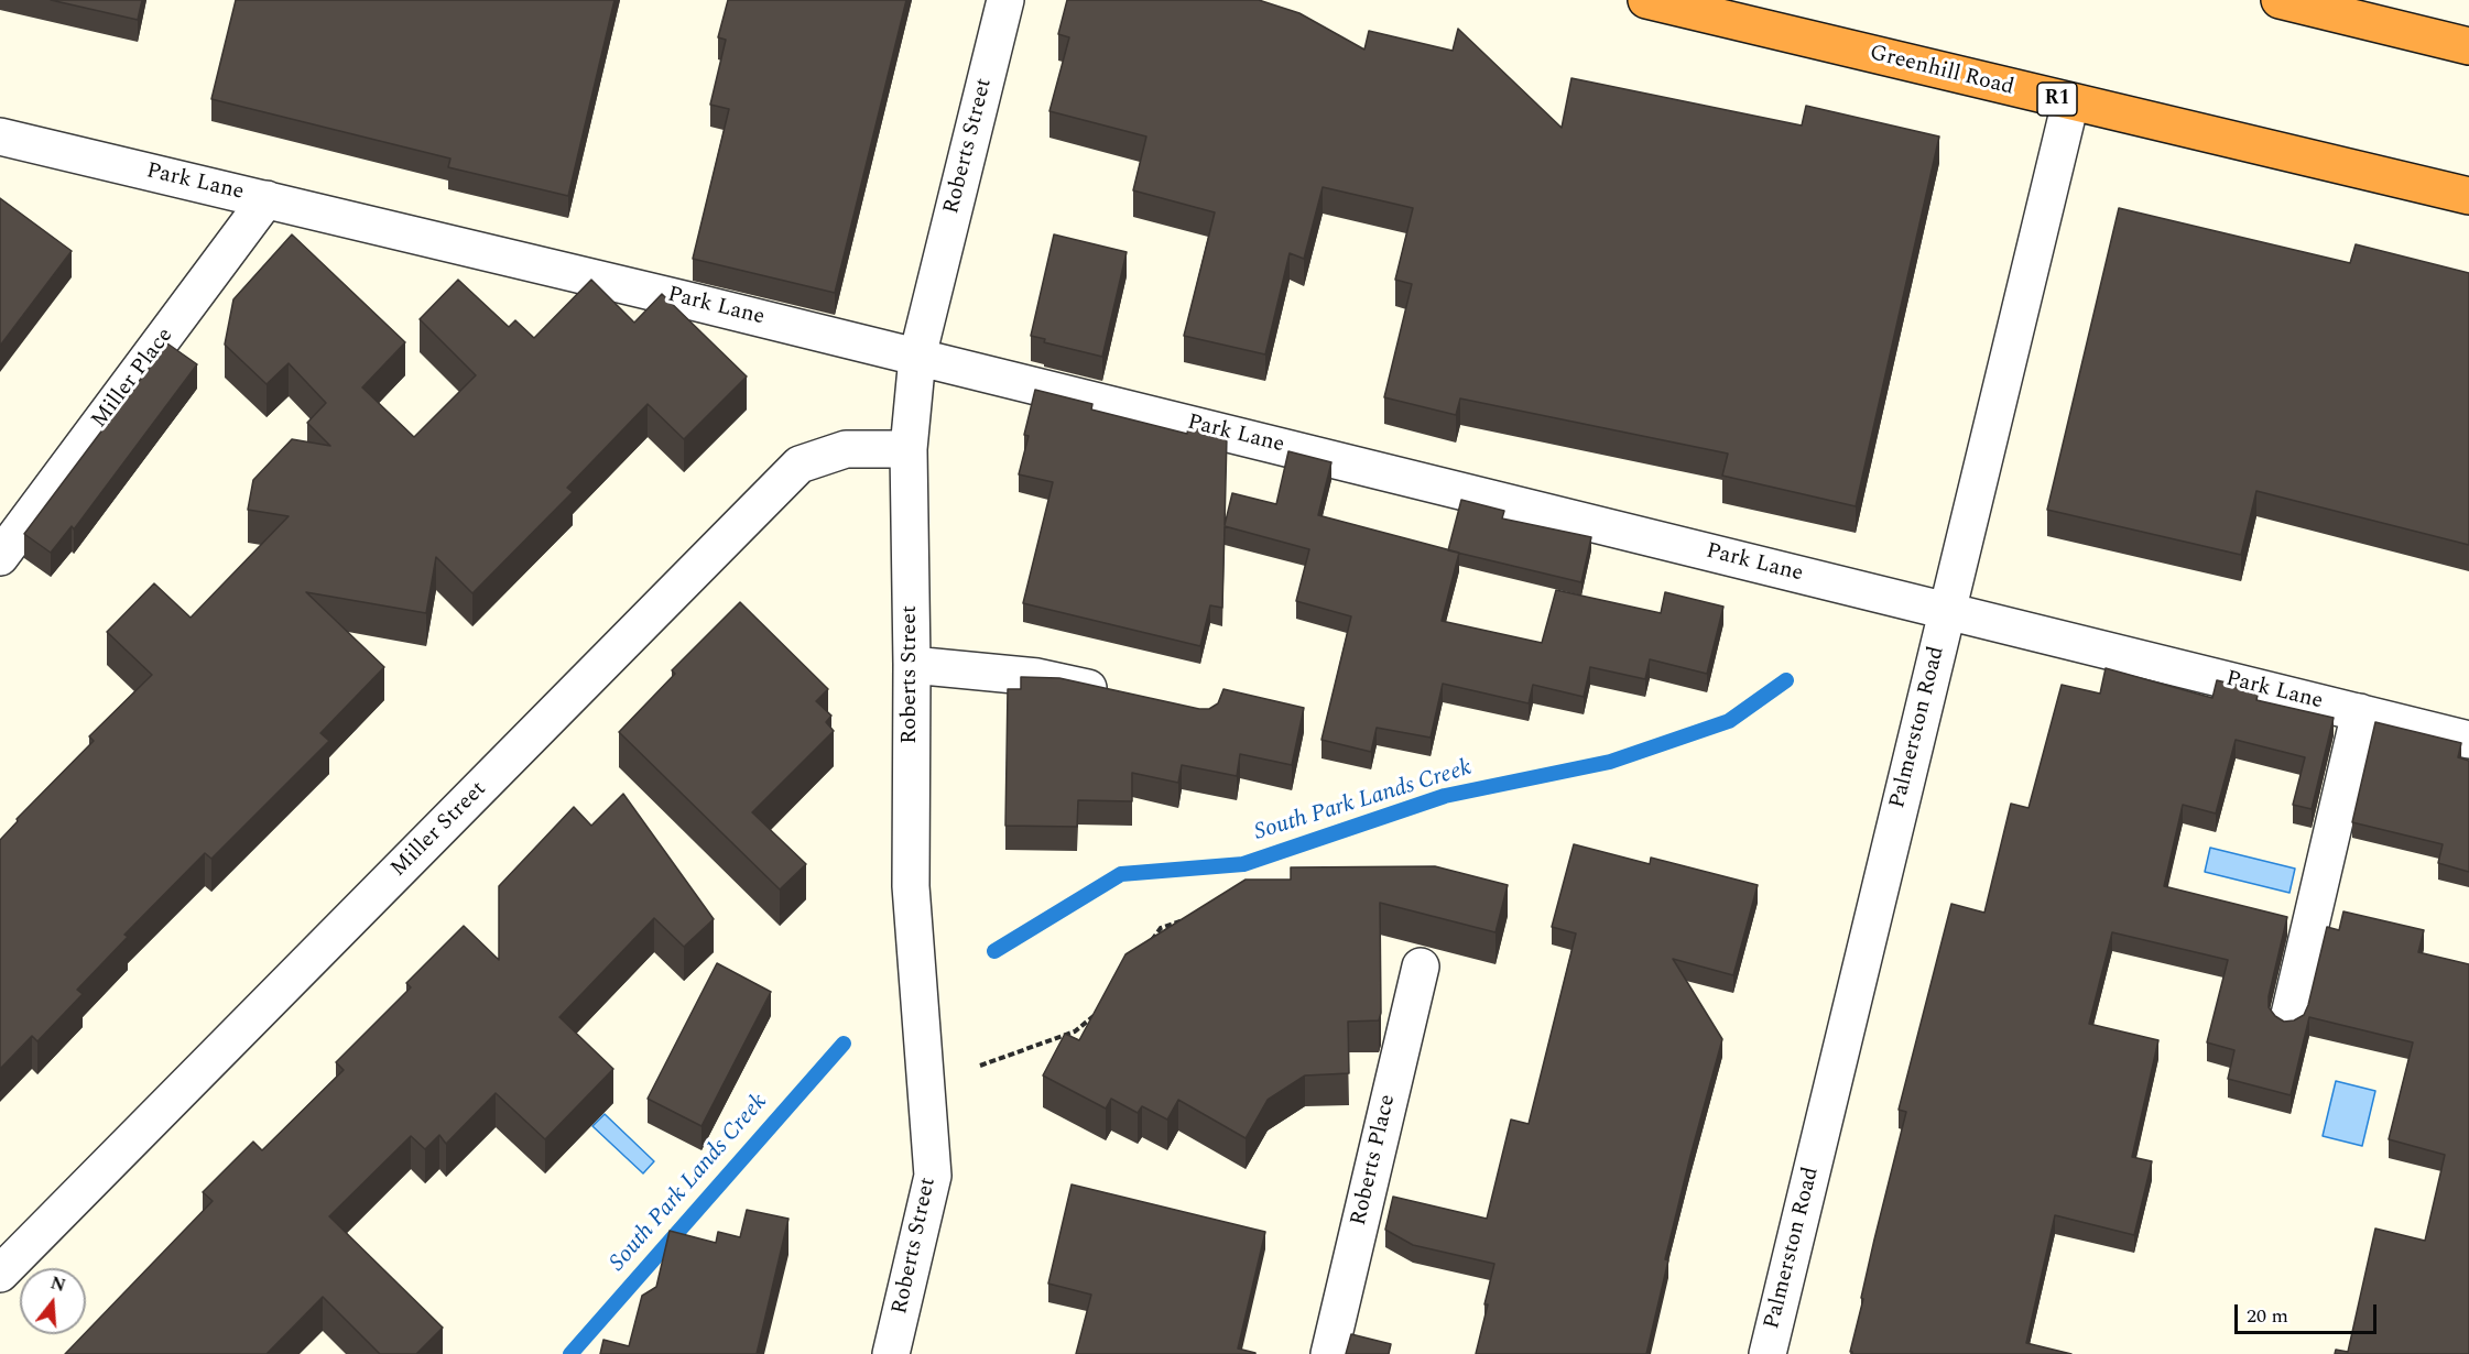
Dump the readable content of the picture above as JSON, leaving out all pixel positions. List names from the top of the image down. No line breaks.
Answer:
{"streets":{"highway":["Greenhill Road","R1"],"street":["Roberts Street","Park Lane","Miller Place","Palmerston Road","Miller Street","Roberts Place"]},"crossings":[["Greenhill Road","Palmerston Road"],["Roberts Street","Park Lane"],["Roberts Street","Miller Street"],["Park Lane","Miller Place"],["Park Lane","Palmerston Road"]],"water":["South Park Lands Creek"],"scale_bar":"20 m","north":"top"}
